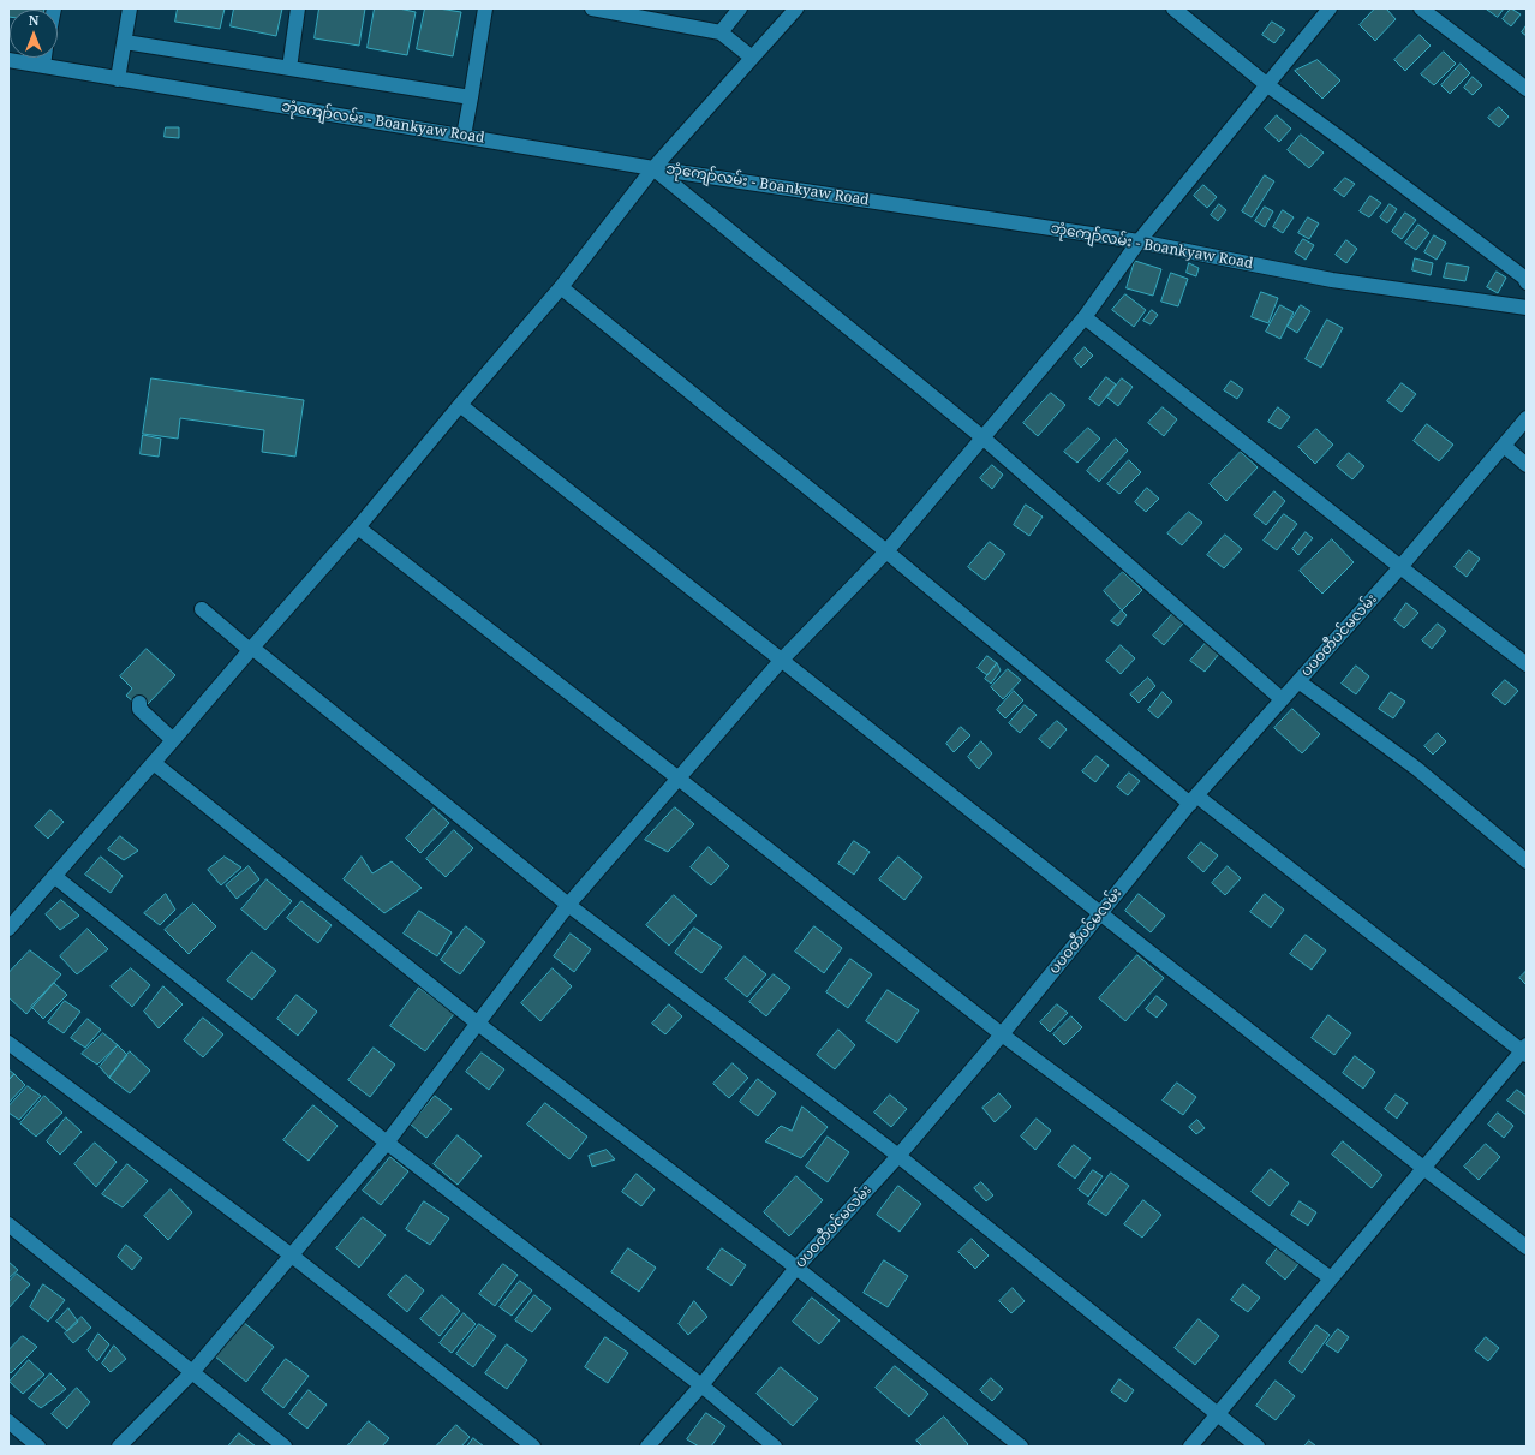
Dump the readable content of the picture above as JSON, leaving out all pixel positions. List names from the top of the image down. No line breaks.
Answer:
{"streets":{"street":["ဘုံကျော်လမ်း - Boankyaw Road","ပပဝတီပင်မလမ်း"]},"north":"top"}
